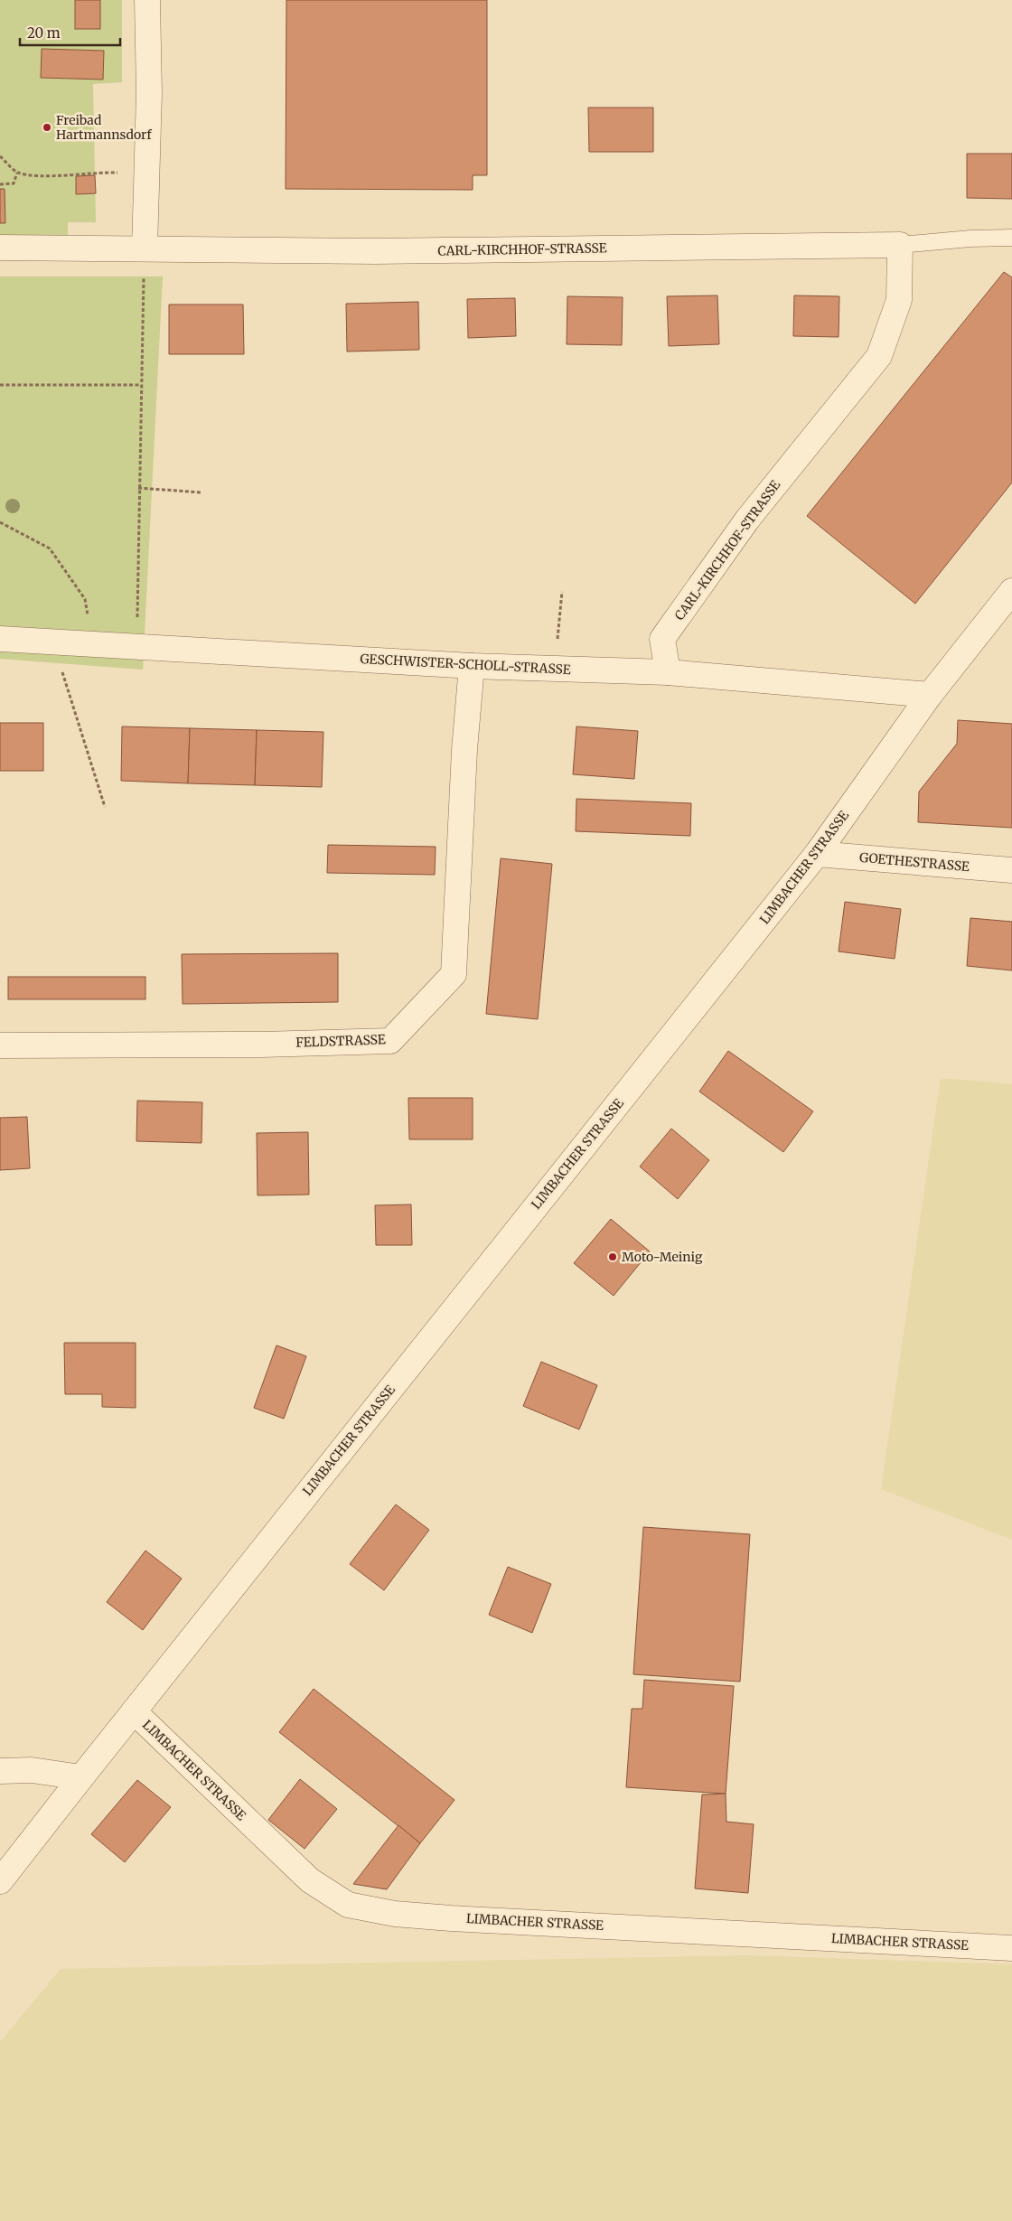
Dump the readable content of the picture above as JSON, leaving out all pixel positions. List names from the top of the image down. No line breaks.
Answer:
{"streets":{"street":["CARL-KIRCHHOF-STRASSE","GESCHWISTER-SCHOLL-STRASSE","GOETHESTRASSE","LIMBACHER STRASSE","FELDSTRASSE"]},"crossings":[["CARL-KIRCHHOF-STRASSE","GESCHWISTER-SCHOLL-STRASSE"],["GESCHWISTER-SCHOLL-STRASSE","LIMBACHER STRASSE"],["GESCHWISTER-SCHOLL-STRASSE","FELDSTRASSE"],["GOETHESTRASSE","LIMBACHER STRASSE"]],"places":["Freibad Hartmannsdorf","Moto-Meinig"],"scale_bar":"20 m"}
